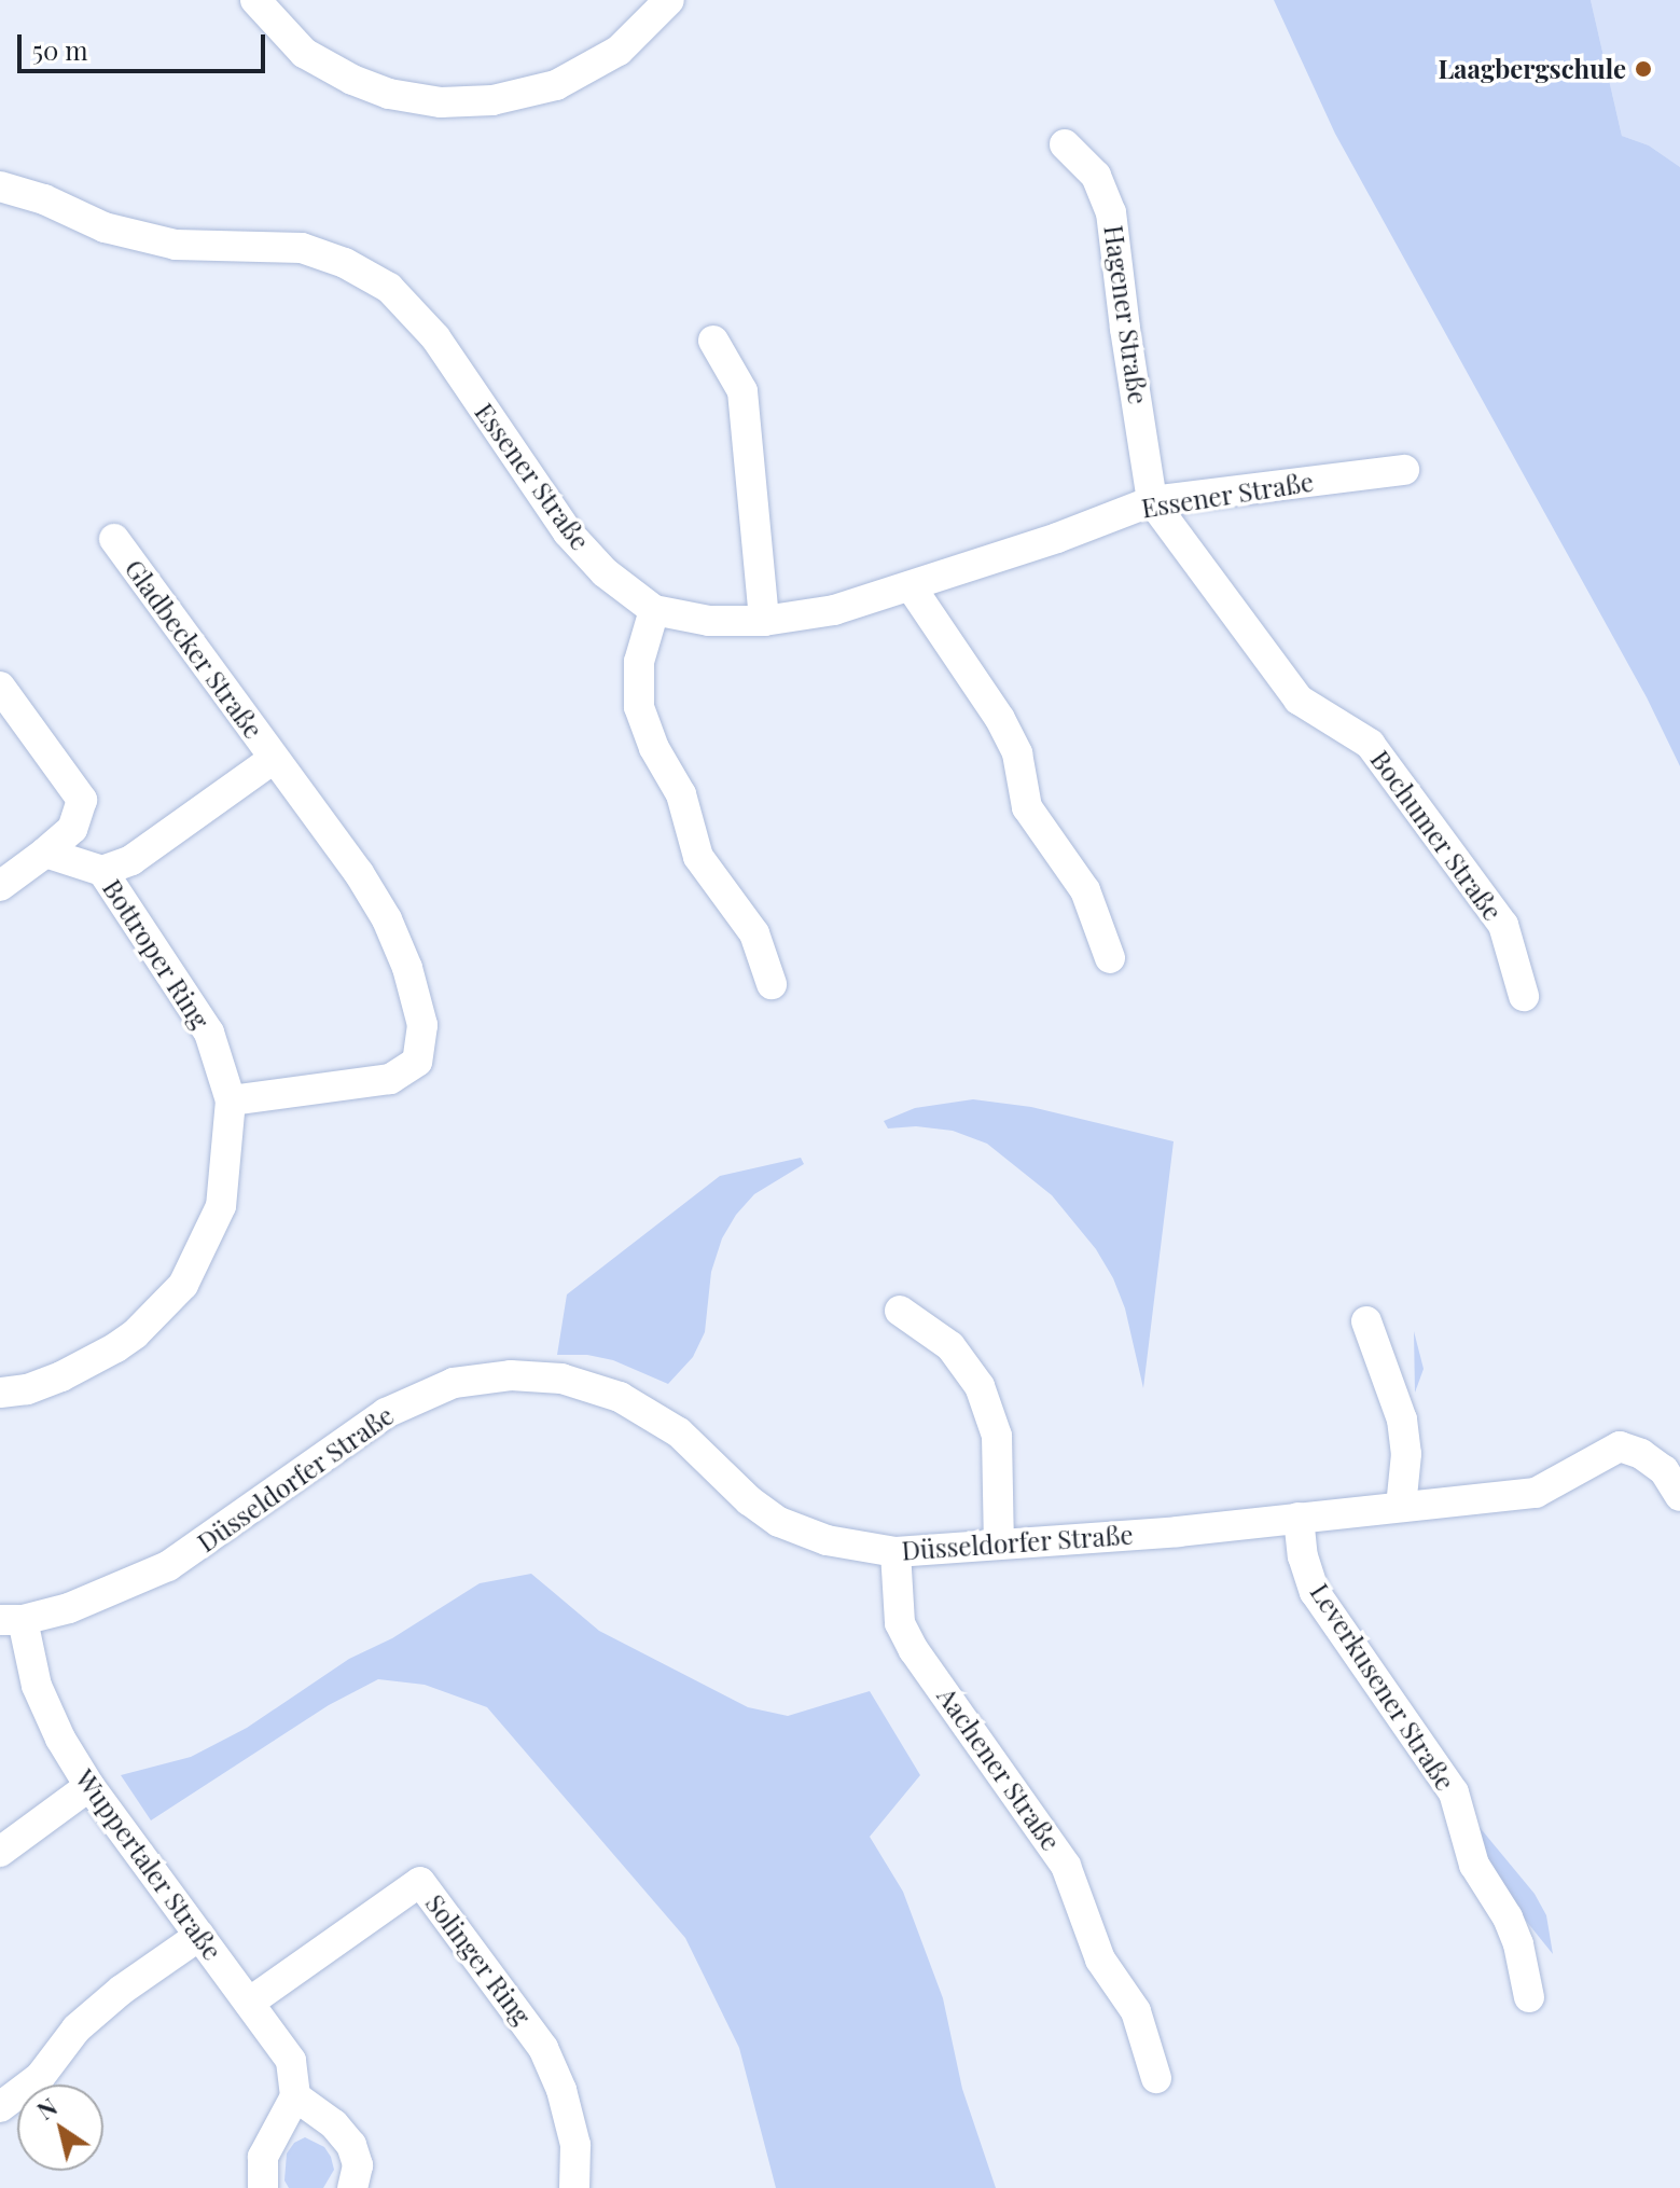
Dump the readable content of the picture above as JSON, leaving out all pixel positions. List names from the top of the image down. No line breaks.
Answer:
{"streets":{"street":["Hagener Straße","Essener Straße","Gladbecker Straße","Bochumer Straße","Bottroper Ring","Düsseldorfer Straße","Leverkusener Straße","Aachener Straße","Wuppertaler Straße","Solinger Ring"]},"crossings":[["Hagener Straße","Essener Straße"],["Hagener Straße","Bochumer Straße"],["Essener Straße","Bochumer Straße"],["Gladbecker Straße","Bottroper Ring"],["Düsseldorfer Straße","Leverkusener Straße"],["Düsseldorfer Straße","Aachener Straße"],["Düsseldorfer Straße","Wuppertaler Straße"],["Wuppertaler Straße","Solinger Ring"]],"places":["Laagbergschule"],"scale_bar":"50 m","north":"top left"}
